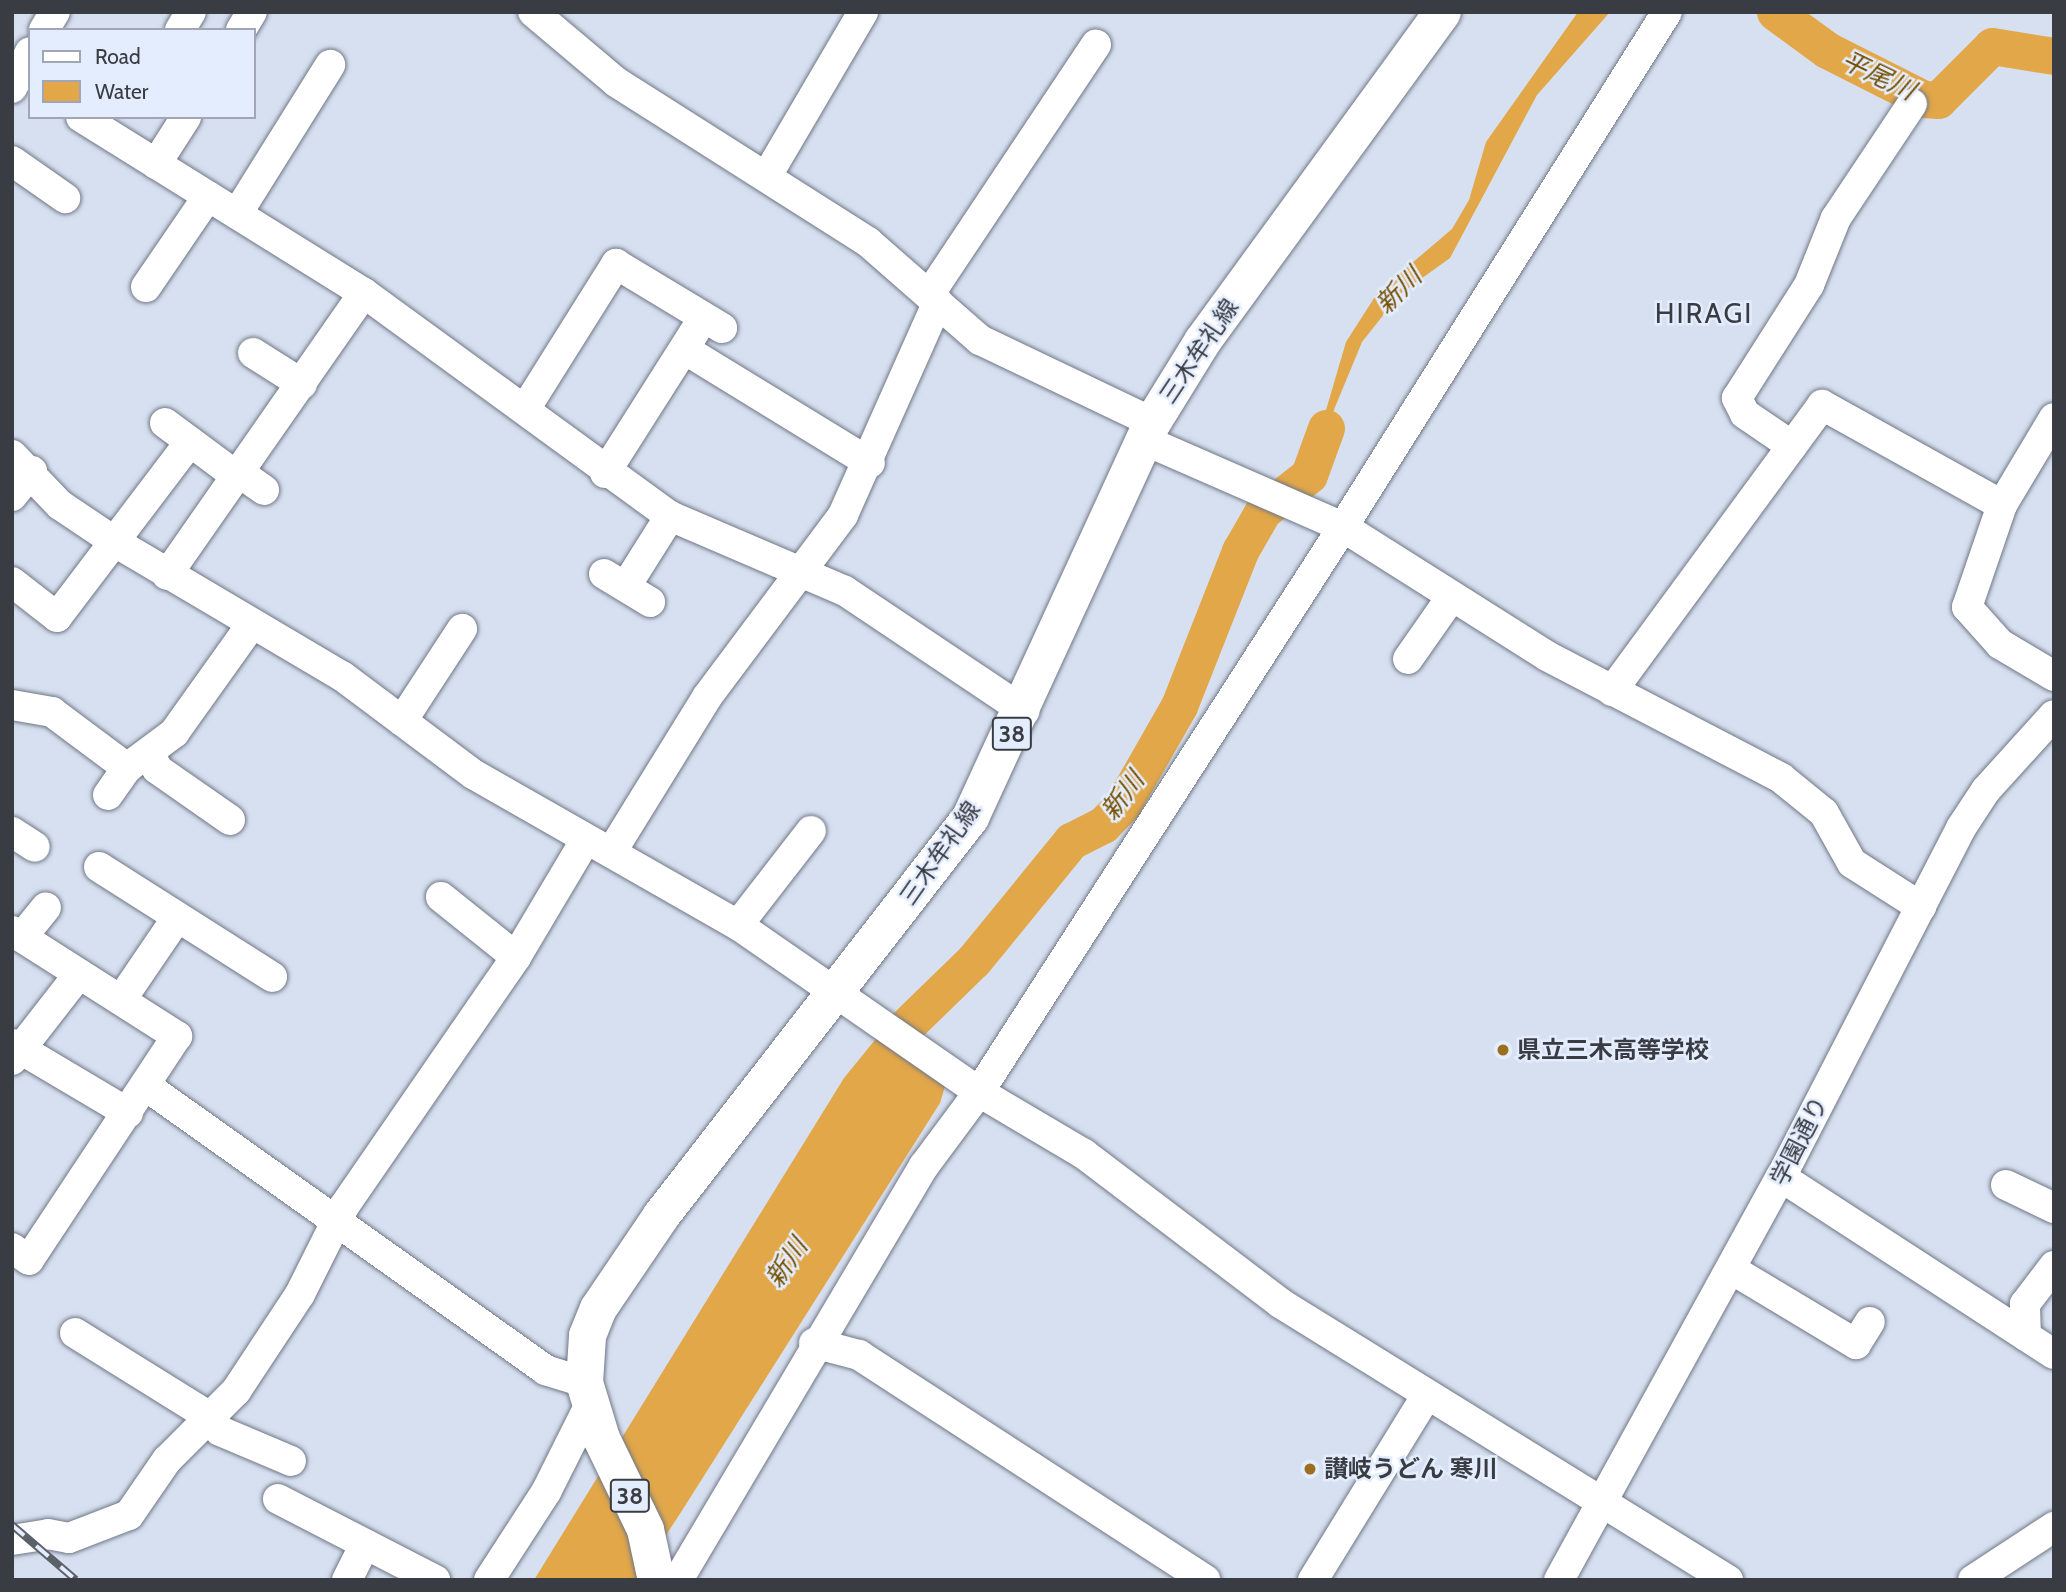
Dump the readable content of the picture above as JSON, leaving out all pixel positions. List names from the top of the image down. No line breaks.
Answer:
{"streets":{"main road":["三木牟礼線","38"],"street":["学園通り"]},"districts":["HIRAGI"],"water":["平尾川","新川"],"places":["県立三木高等学校","讃岐うどん 寒川"],"legend":["Road","Water"]}
